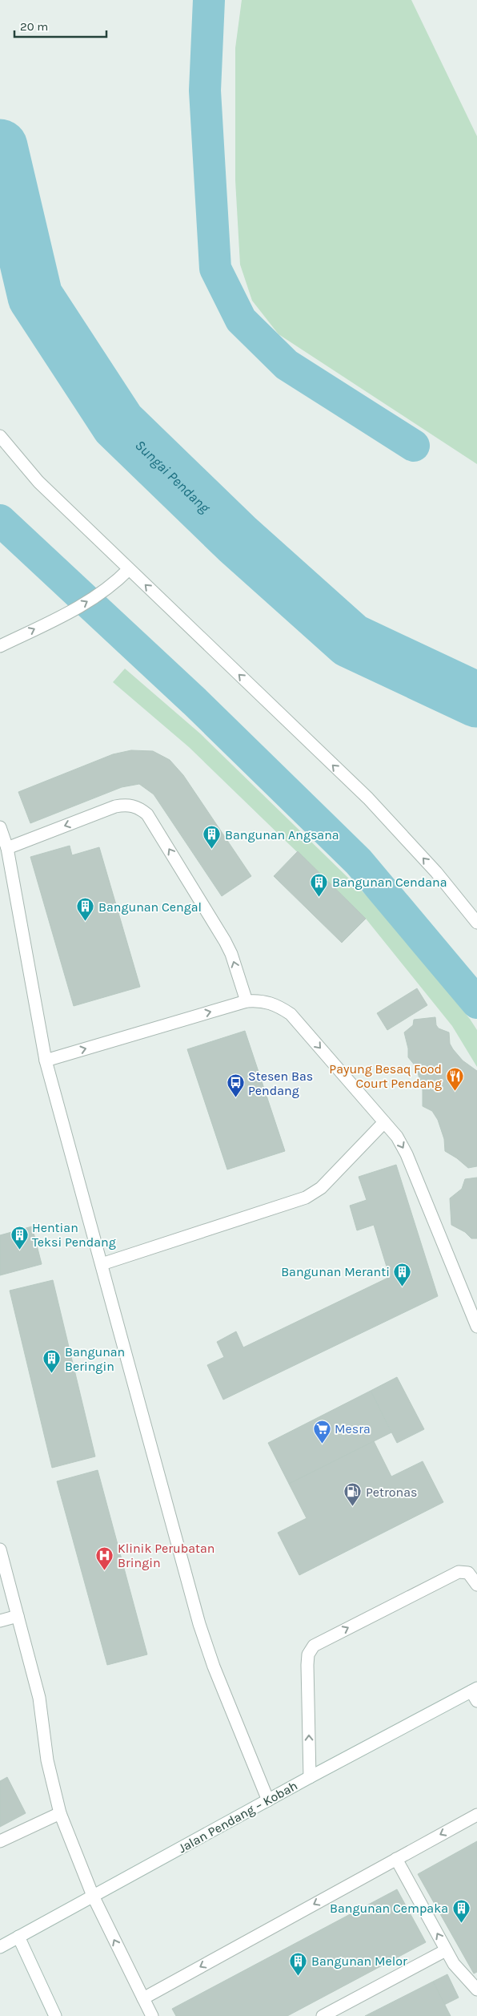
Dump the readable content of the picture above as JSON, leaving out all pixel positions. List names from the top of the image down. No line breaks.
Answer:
{"streets":{"street":["Jalan Pendang – Kobah"]},"water":["Sungai Pendang"],"places":{"building":["Bangunan Angsana","Bangunan Cendana","Bangunan Cengal","Hentian Teksi Pendang","Bangunan Meranti","Bangunan Beringin","Bangunan Cempaka","Bangunan Melor"],"restaurant":["Payung Besaq Food Court Pendang"],"bus stop":["Stesen Bas Pendang"],"supermarket":["Mesra"],"fuel station":["Petronas"],"hospital":["Klinik Perubatan Bringin"]},"scale_bar":"20 m"}
